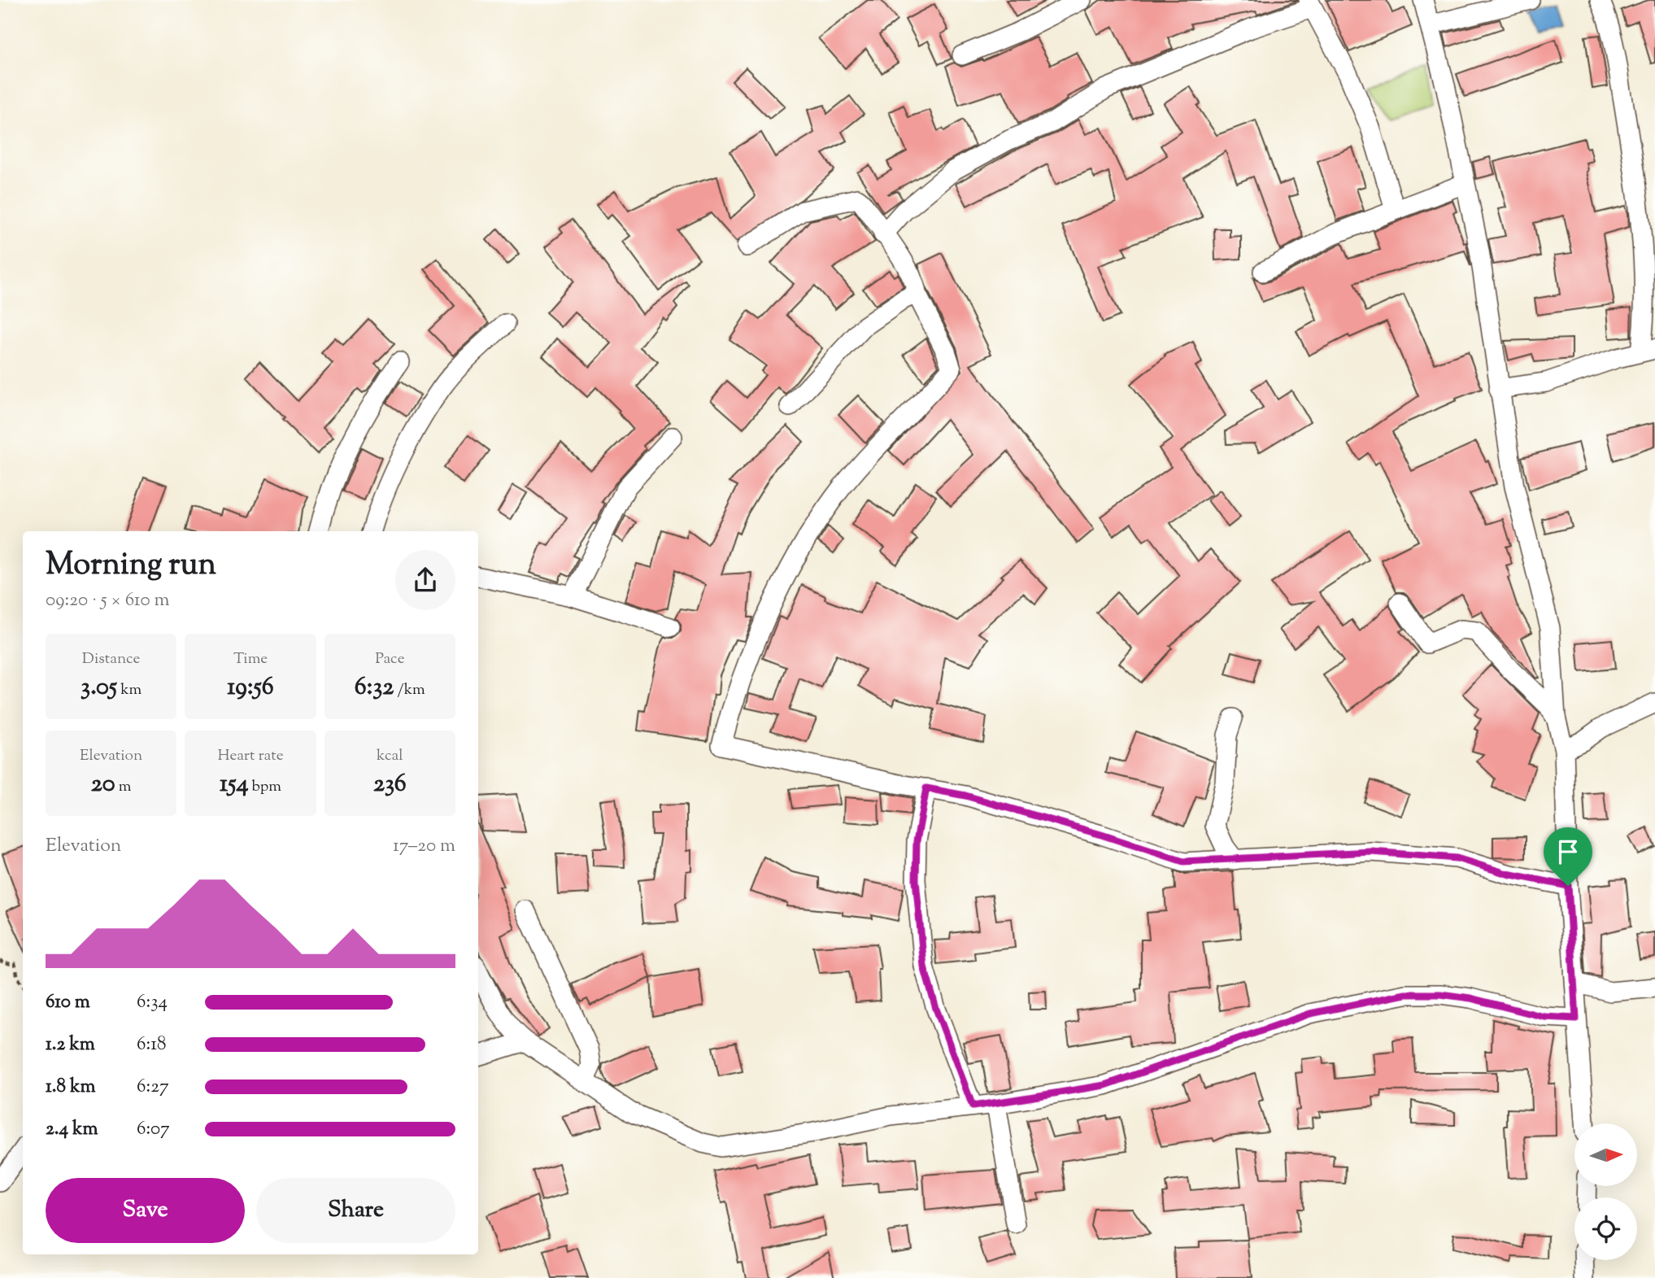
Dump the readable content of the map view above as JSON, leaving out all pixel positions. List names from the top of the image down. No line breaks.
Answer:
{"north":"right","page":{"heading":["Morning run","09:20 · 5 × 610 m"],"stats":[["Distance","3.05 km"],["Time","19:56"],["Pace","6:32 /km"],["Elevation","20 m"],["Heart rate","154 bpm"],["kcal","236"]],"chart":["Elevation","17–20 m"],"list":[{"name":"610 m","note":"6:34"},{"name":"1.2 km","note":"6:18"},{"name":"1.8 km","note":"6:27"},{"name":"2.4 km","note":"6:07"}],"buttons":["Save","Share"]}}
